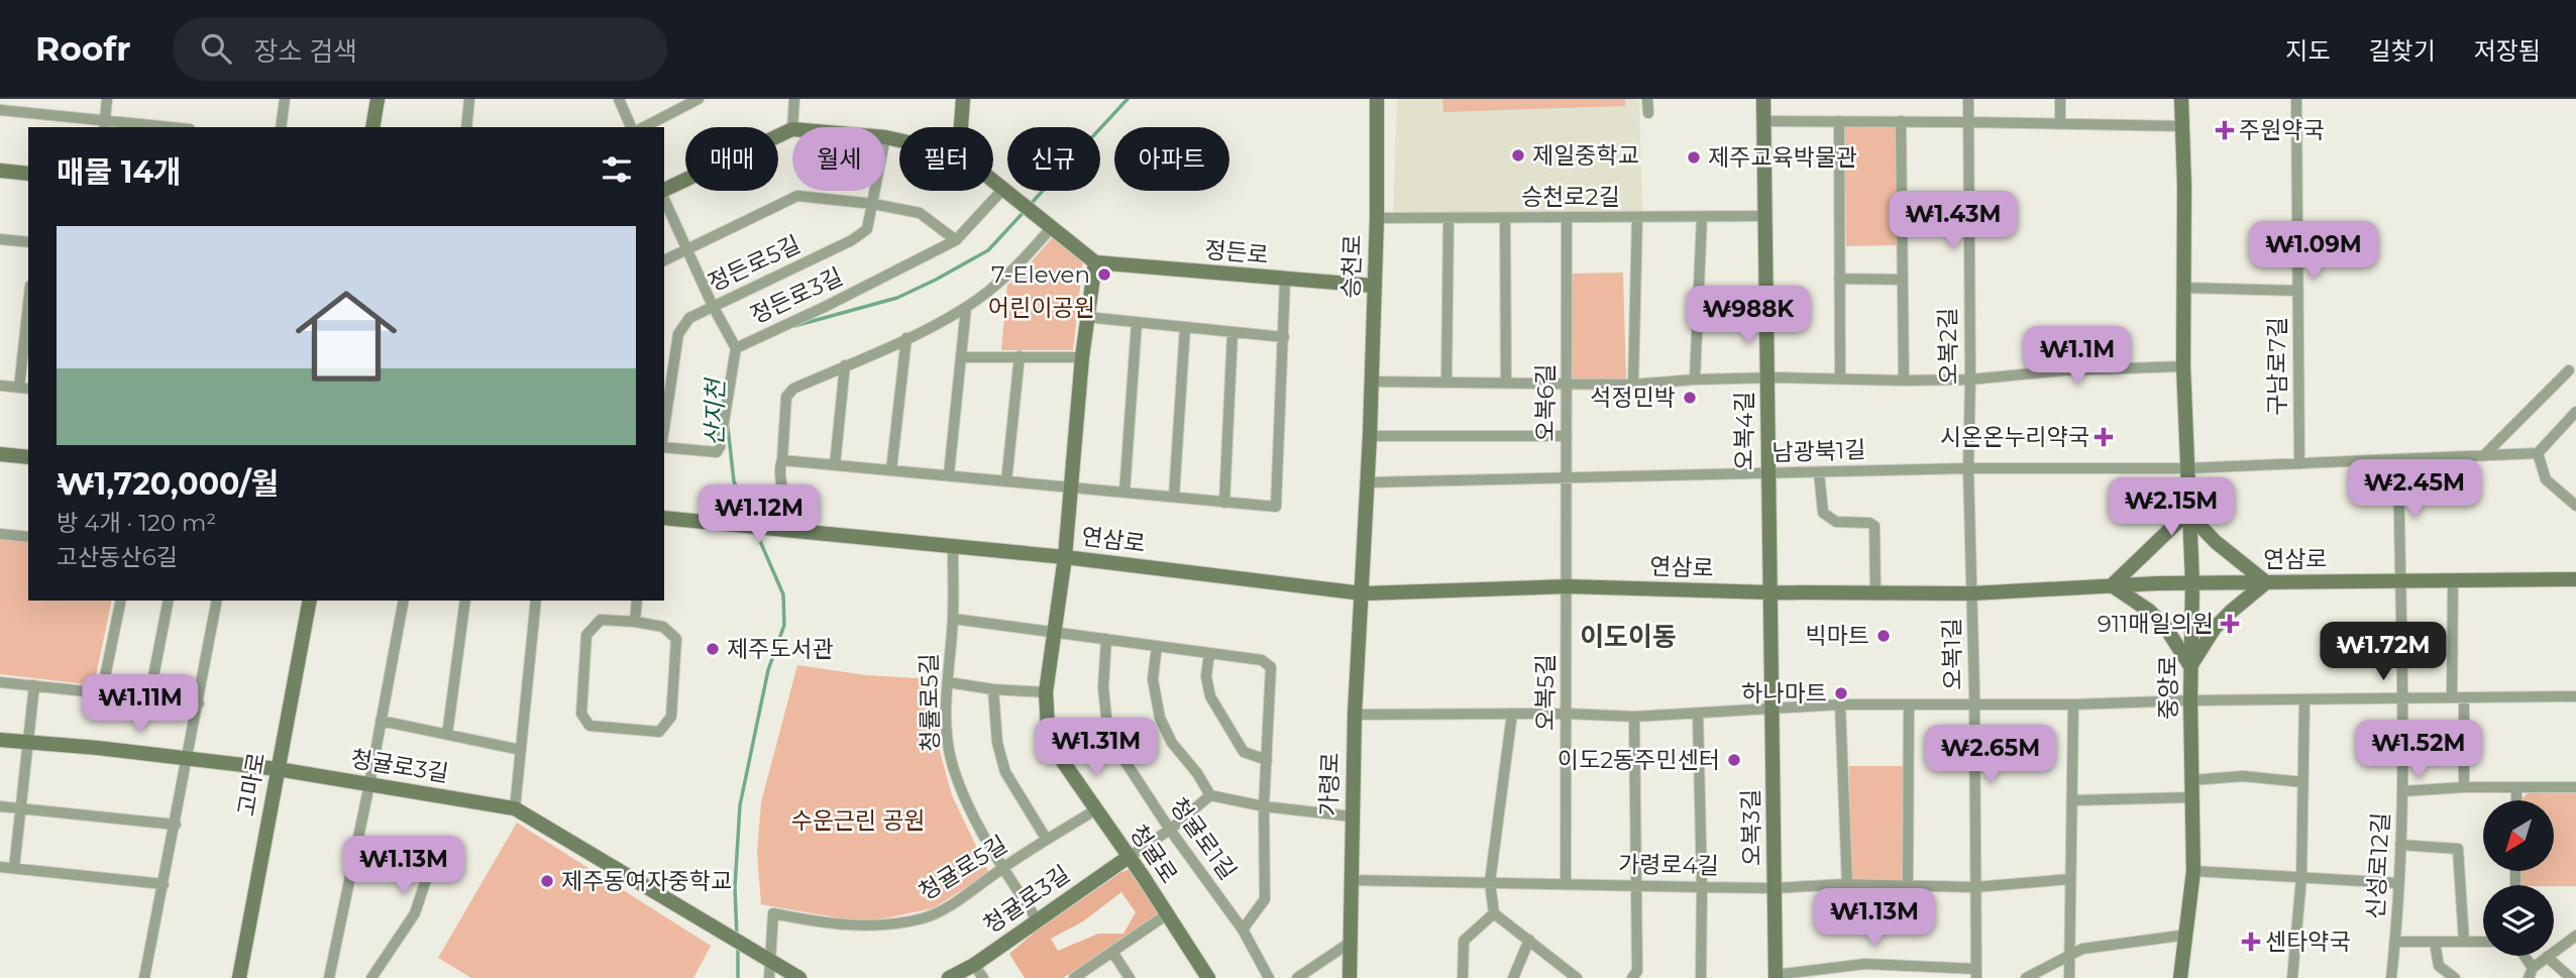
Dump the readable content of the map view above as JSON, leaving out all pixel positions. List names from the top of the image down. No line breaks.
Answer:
{"streets":{"main road":["정든로","승천로","오복4길","연삼로","중앙로","청귤로3길","고마로","가령로","오복3길","청귤로"],"street":["승천로2길","정든로5길","정든로3길","오복2길","구남로7길","오복6길","남광북1길","오복1길","오복5길","청률로5길","청귤로1길","가령로4길","신성로12길","청귤로5길"]},"crossings":[["승천로2길","승천로"],["승천로2길","오복6길"],["승천로2길","오복4길"],["정든로","승천로"],["승천로","남광북1길"],["승천로","연삼로"],["승천로","가령로"],["오복2길","남광북1길"],["오복2길","연삼로"],["오복2길","오복1길"],["오복6길","남광북1길"],["오복6길","연삼로"],["오복6길","오복5길"],["오복4길","남광북1길"],["오복4길","연삼로"],["오복4길","오복3길"],["남광북1길","중앙로"],["연삼로","오복1길"],["연삼로","중앙로"],["연삼로","오복5길"],["연삼로","청률로5길"],["연삼로","가령로"],["연삼로","오복3길"],["연삼로","청귤로"],["연삼로","신성로12길"],["오복1길","오복3길"],["오복1길","가령로4길"],["오복5길","가령로4길"],["청률로5길","청귤로3길"],["청률로5길","청귤로5길"],["청귤로3길","고마로"],["청귤로3길","청귤로"],["청귤로3길","청귤로5길"],["가령로","가령로4길"],["오복3길","가령로4길"],["청귤로","청귤로5길"]],"districts":["이도이동"],"water":["산지천"],"parks":["어린이공원","수운근린 공원"],"places":{"health":["주원약국","시온온누리약국","911매일의원","센타약국"],"other":["제일중학교","제주교육박물관","7-Eleven","석정민박","빅마트","제주도서관","하나마트","이도2동주민센터","제주동여자중학교"]},"north":"bottom left","page":{"header":"Roofr","search":"장소 검색","nav":["지도","길찾기","저장됨"],"chip":["매매","월세","필터","신규","아파트"],"heading":"매물 14개","price":["₩1.43M","₩1.09M","₩988K","₩1.1M","₩2.45M","₩2.15M","₩1.12M","₩1.72M","₩1.11M","₩1.31M","₩1.52M","₩2.65M","₩1.13M","₩1.13M"],"list":[{"name":"₩1,720,000/월","note":"방 4개 · 120 m² · 고산동산6길"}]}}
